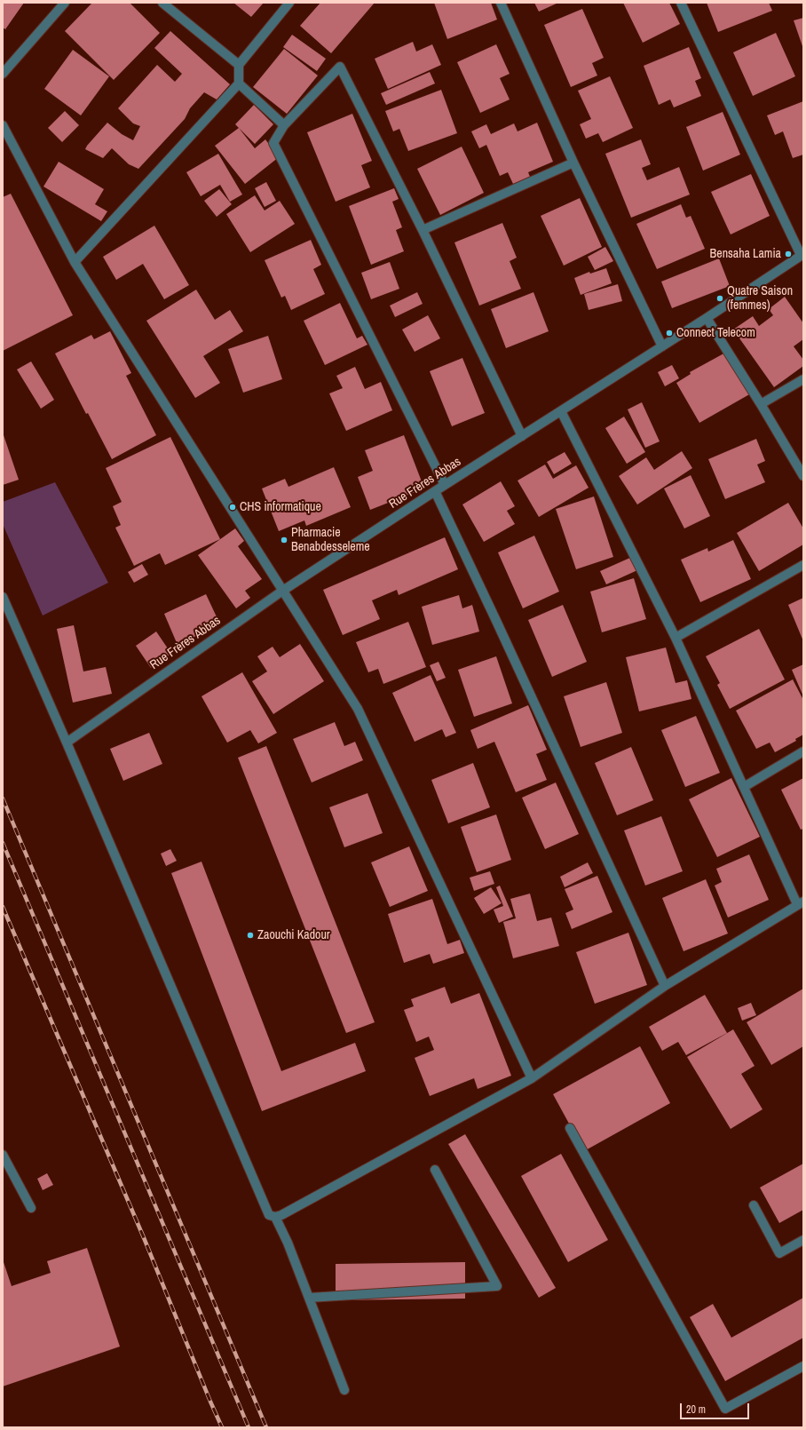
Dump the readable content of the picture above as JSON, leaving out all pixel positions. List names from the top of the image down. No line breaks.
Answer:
{"streets":{"street":["Rue Frères Abbas"]},"places":["Bensaha Lamia","Quatre Saison (femmes)","Connect Telecom","CHS informatique","Pharmacie Benabdesseleme","Zaouchi Kadour"],"scale_bar":"20 m"}
